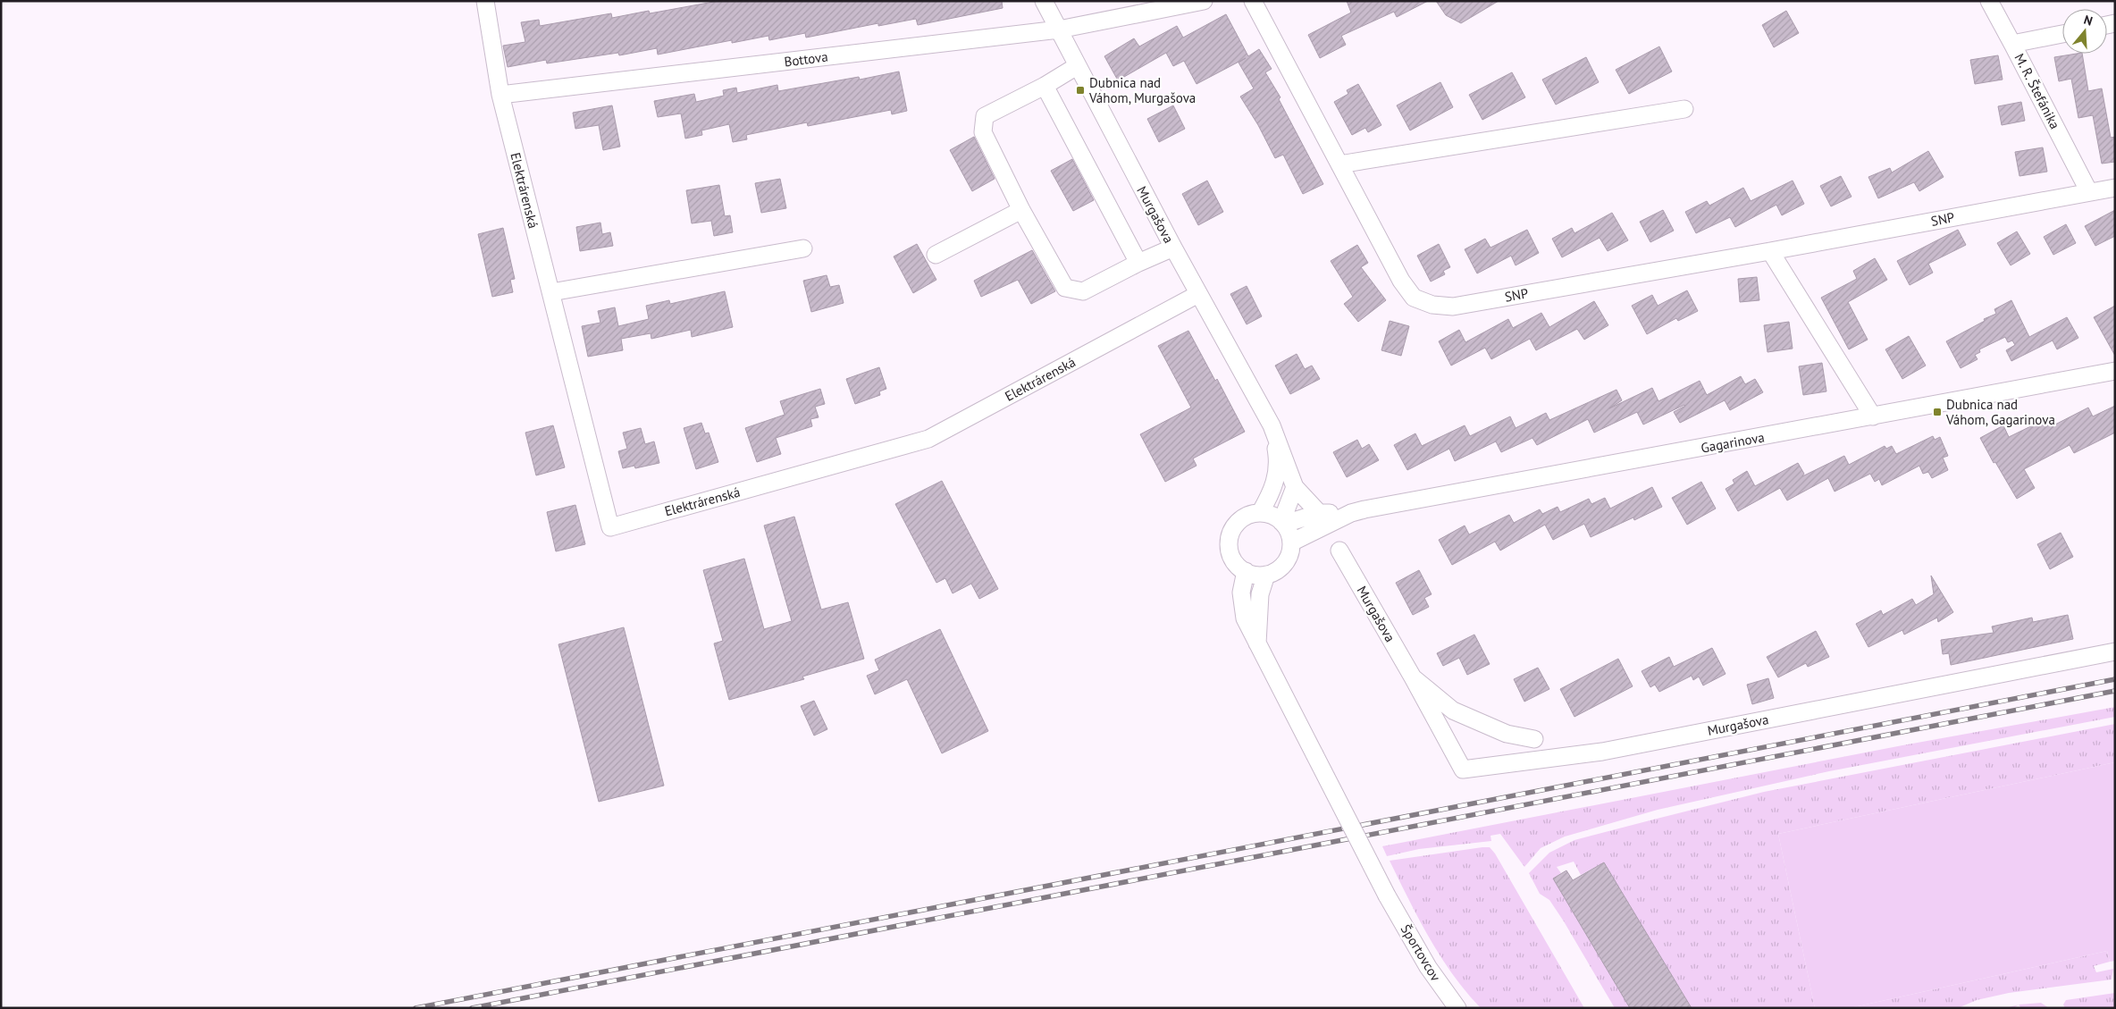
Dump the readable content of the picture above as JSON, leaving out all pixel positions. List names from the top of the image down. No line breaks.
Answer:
{"streets":{"street":["Bottova","M. R. Štefánika","Elektrárenská","Murgašova","SNP","Gagarinova","Športovcov"]},"crossings":[["Bottova","Elektrárenská"],["Bottova","Murgašova"],["M. R. Štefánika","SNP"],["Elektrárenská","Murgašova"],["Murgašova","Gagarinova"],["Murgašova","Športovcov"],["Gagarinova","Športovcov"]],"places":{"transit":["Dubnica nad Váhom, Murgašova","Dubnica nad Váhom, Gagarinova"]},"north":"top"}
